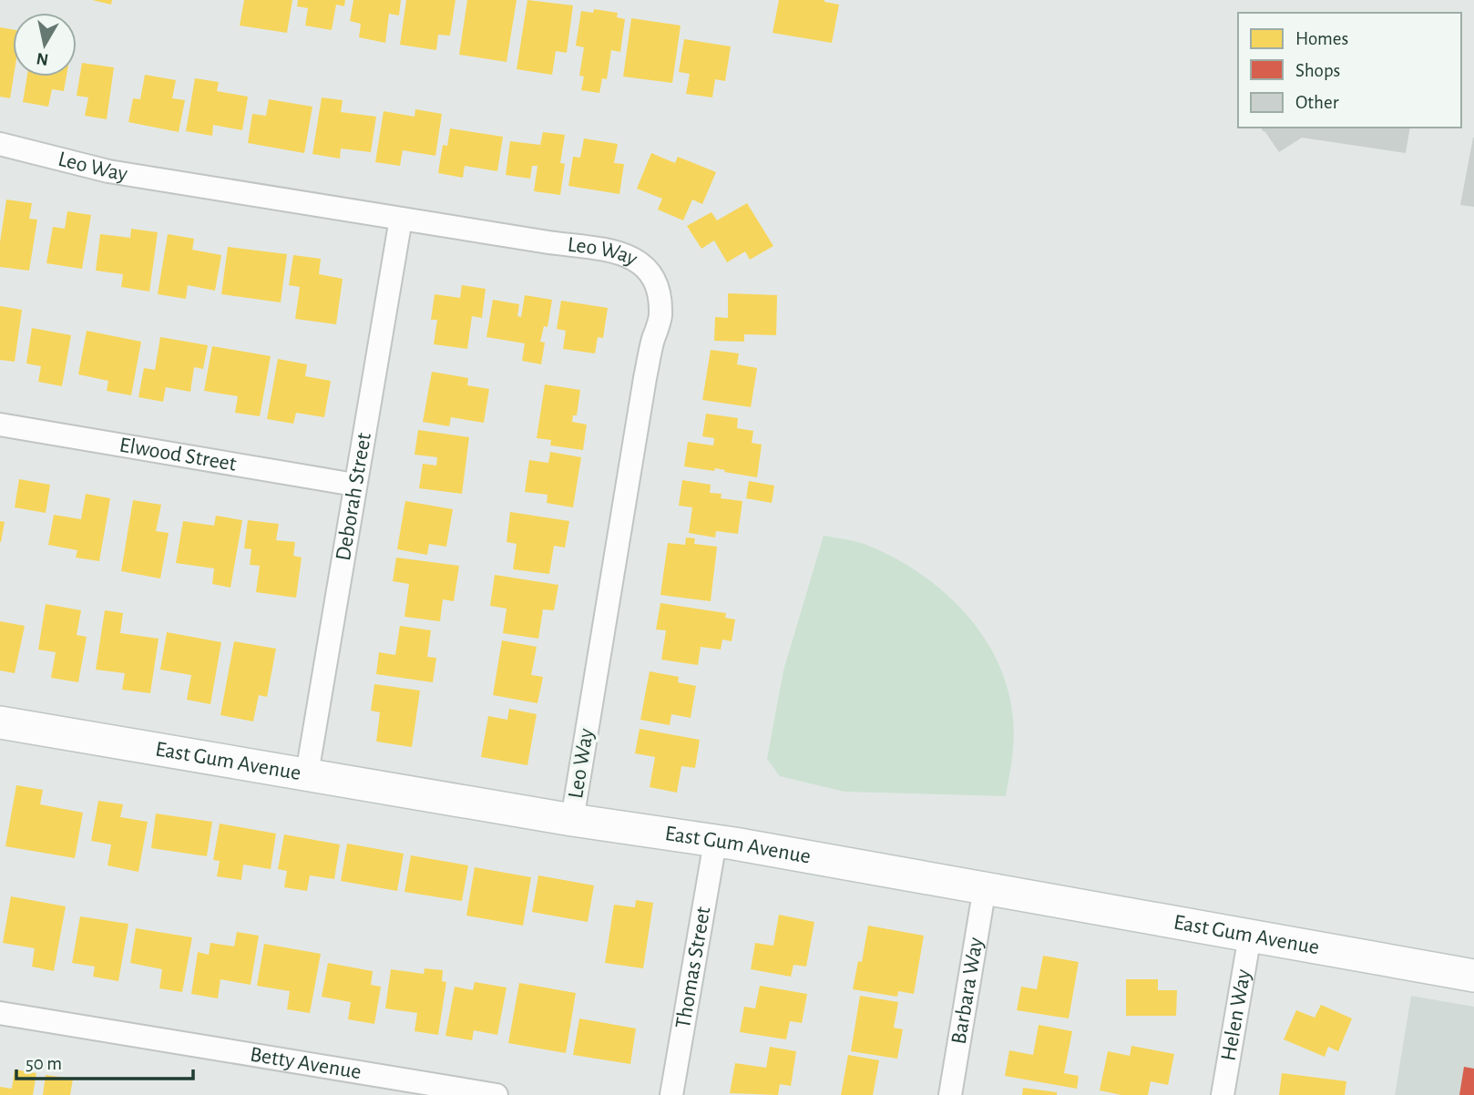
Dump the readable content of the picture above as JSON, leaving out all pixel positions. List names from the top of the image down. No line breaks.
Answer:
{"streets":{"street":["Leo Way","Elwood Street","Deborah Street","East Gum Avenue","Thomas Street","Barbara Way","Helen Way","Betty Avenue"]},"crossings":[["Leo Way","Deborah Street"],["Leo Way","East Gum Avenue"],["Elwood Street","Deborah Street"],["Deborah Street","East Gum Avenue"],["East Gum Avenue","Thomas Street"],["East Gum Avenue","Barbara Way"],["East Gum Avenue","Helen Way"]],"legend":["Homes","Shops","Other"],"scale_bar":"50 m","north":"bottom"}
